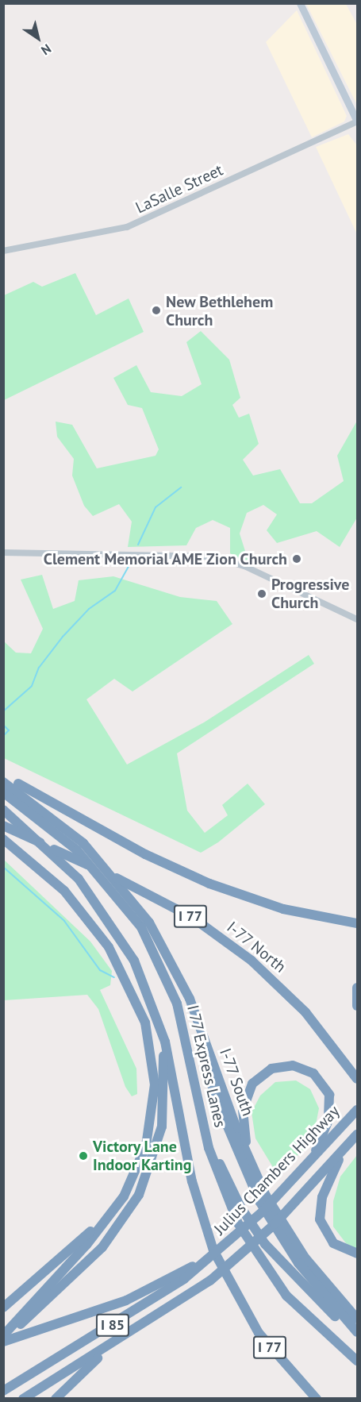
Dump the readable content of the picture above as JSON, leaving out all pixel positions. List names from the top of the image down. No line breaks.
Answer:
{"streets":{"highway":["I 77","I-77 North","I 77 Express Lanes","I-77 South","Julius Chambers Highway","I 85"],"street":["LaSalle Street"]},"places":["New Bethlehem Church","Clement Memorial AME Zion Church","Progressive Church","Victory Lane Indoor Karting"],"north":"bottom right"}
